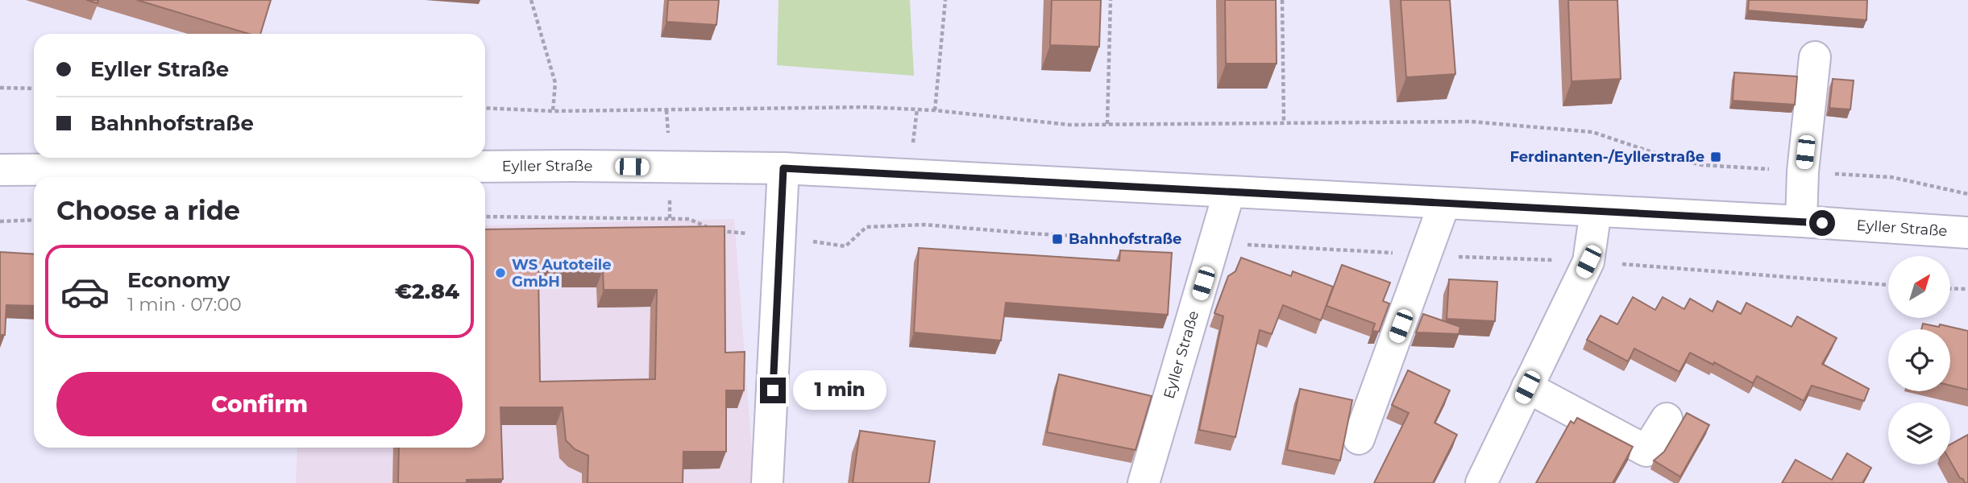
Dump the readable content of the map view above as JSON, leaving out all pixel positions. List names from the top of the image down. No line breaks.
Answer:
{"streets":{"main road":["Eyller Straße"]},"places":{"transit":["Ferdinanten-/Eyllerstraße","Bahnhofstraße"],"other":["WS Autoteile GmbH"]},"north":"top right","page":{"banner":["Eyller Straße","Bahnhofstraße"],"heading":"Choose a ride","list":[{"name":"Economy","note":"1 min · 07:00","value":"€2.84"}],"buttons":"Confirm","bubble":"1 min"}}
